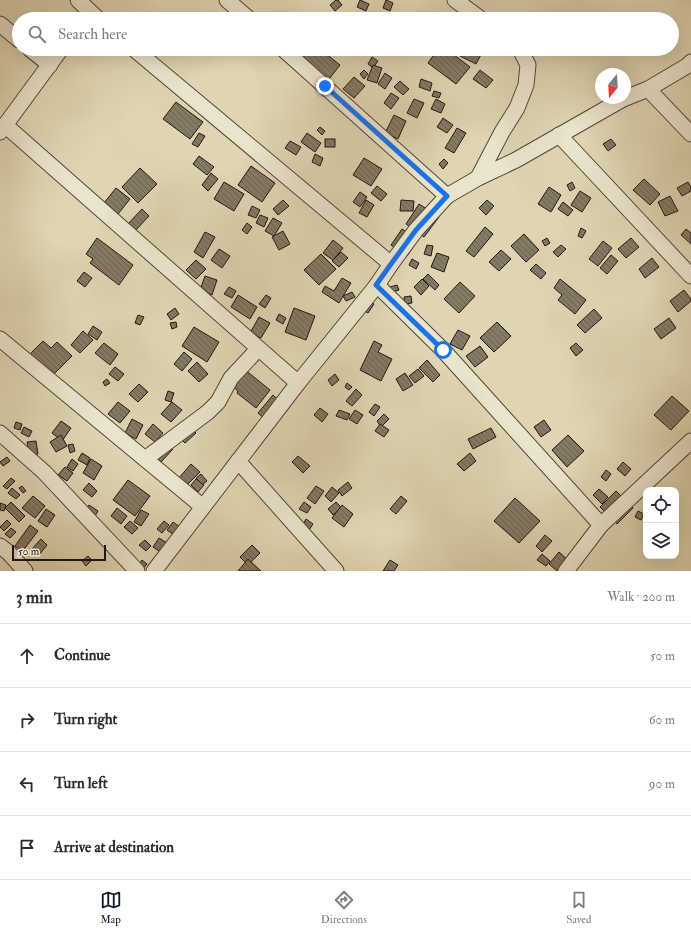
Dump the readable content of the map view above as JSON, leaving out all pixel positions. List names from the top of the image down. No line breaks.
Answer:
{"scale_bar":"50 m","north":"bottom","page":{"search":"Search here","scale":"50 m","heading":["3 min","Walk · 200 m"],"list":[["Continue","50 m"],["Turn right","60 m"],["Turn left","90 m"],"Arrive at destination"],"nav":["Map","Directions","Saved"]}}
